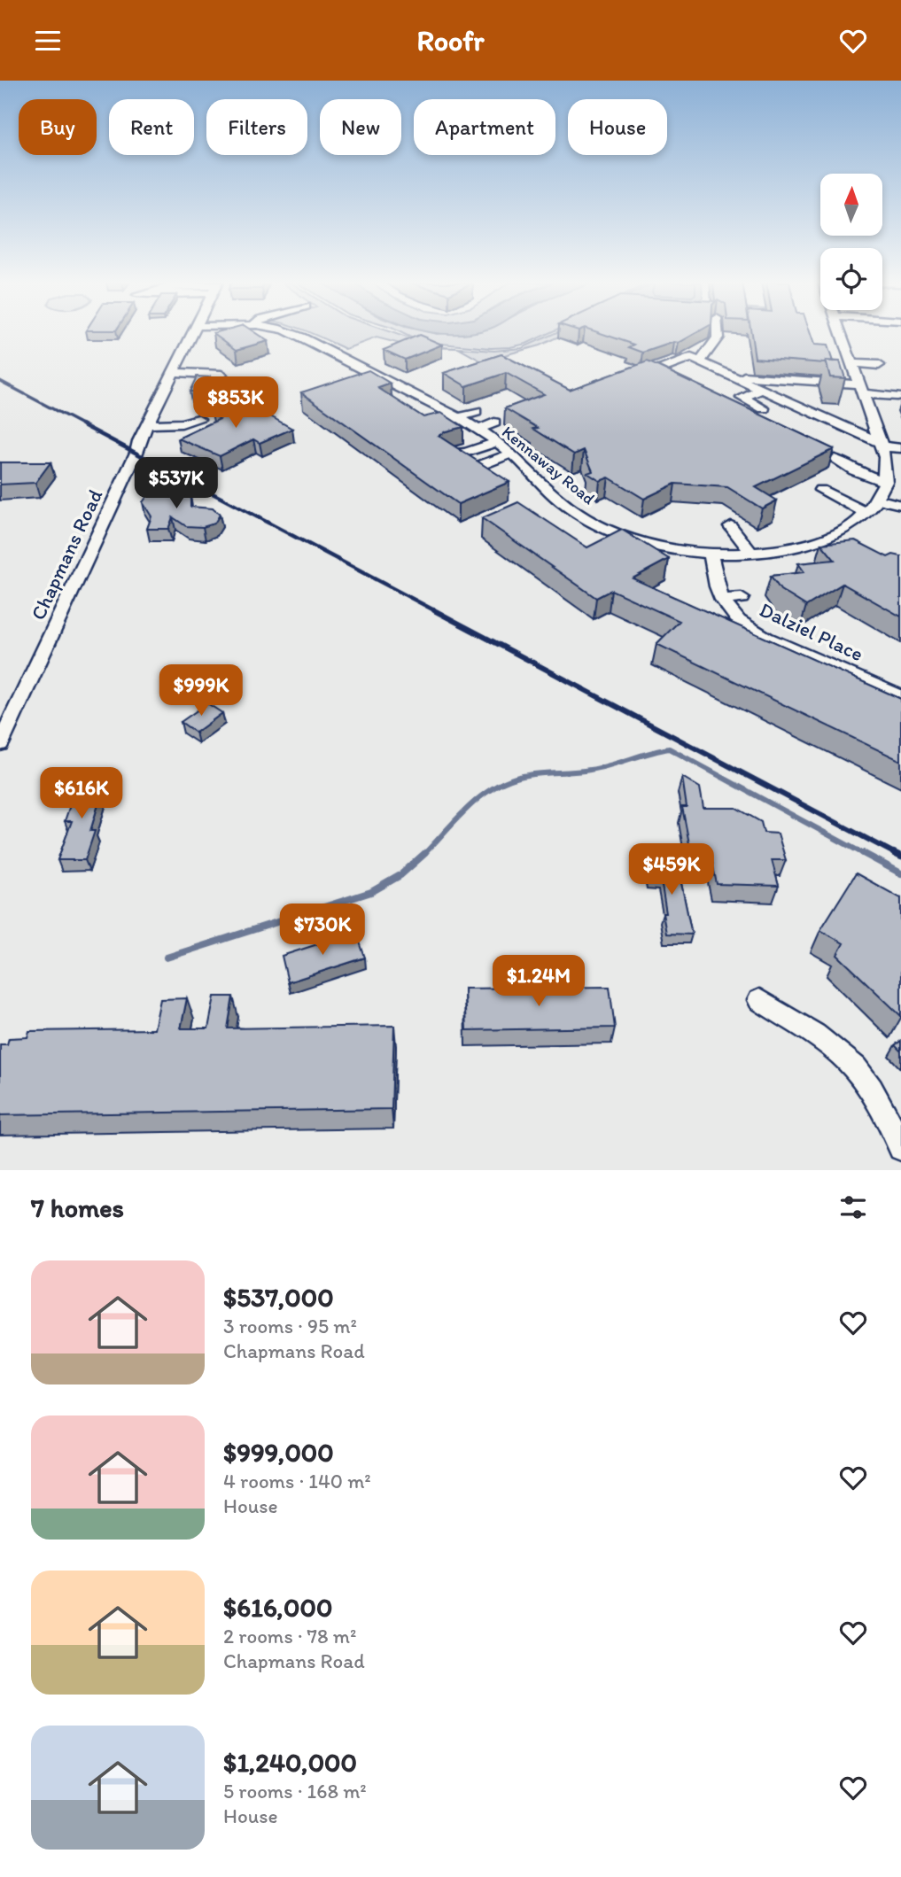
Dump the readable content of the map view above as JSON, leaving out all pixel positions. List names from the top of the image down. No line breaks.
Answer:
{"streets":{"street":["Kennaway Road","Chapmans Road","Dalziel Place"]},"crossings":[["Kennaway Road","Dalziel Place"]],"north":"top","page":{"header":"Roofr","chip":["Buy","Rent","Filters","New","Apartment","House"],"price":["$853K","$537K","$999K","$616K","$459K","$730K","$1.24M"],"heading":"7 homes","list":[{"name":"$537,000","note":"3 rooms · 95 m² · Chapmans Road"},{"name":"$999,000","note":"4 rooms · 140 m² · House"},{"name":"$616,000","note":"2 rooms · 78 m² · Chapmans Road"},{"name":"$1,240,000","note":"5 rooms · 168 m² · House"}]}}
